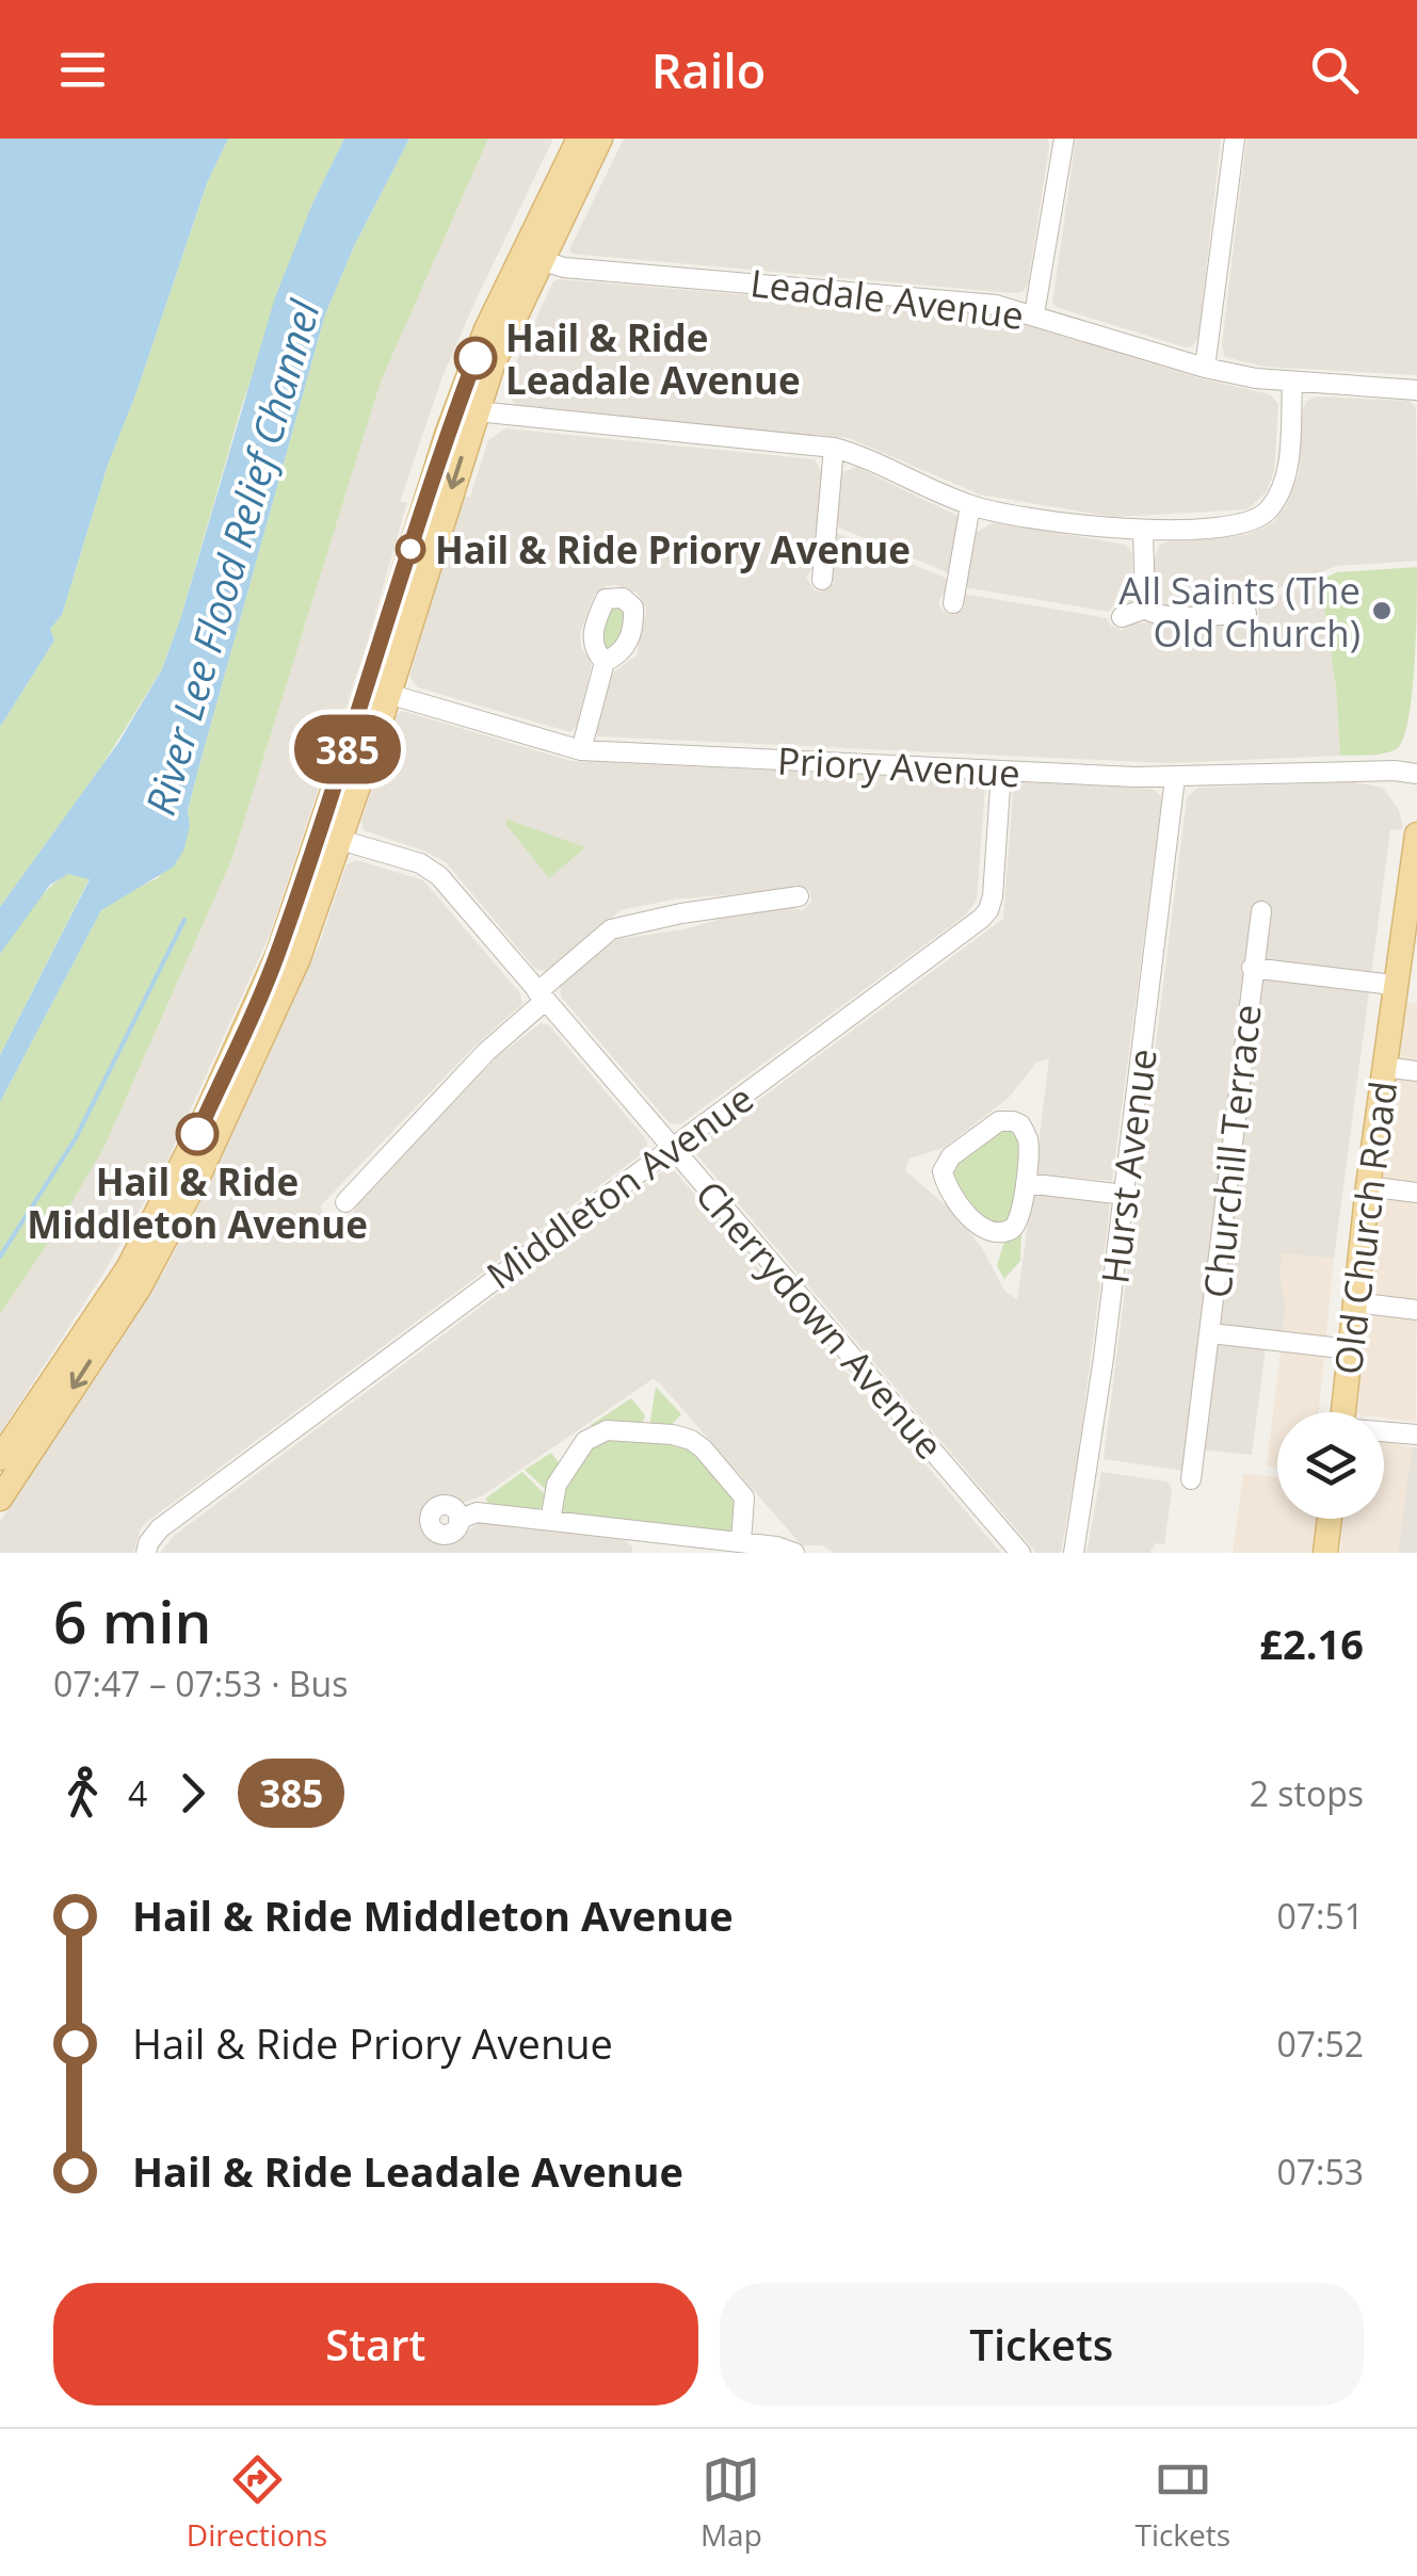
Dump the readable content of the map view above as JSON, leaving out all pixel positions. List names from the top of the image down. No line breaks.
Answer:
{"streets":{"main road":["Old Church Road"],"street":["Leadale Avenue","Priory Avenue","Churchill Terrace","Hurst Avenue","Middleton Avenue","Cherrydown Avenue"]},"crossings":[["Priory Avenue","Hurst Avenue"],["Priory Avenue","Middleton Avenue"],["Churchill Terrace","Old Church Road"],["Middleton Avenue","Cherrydown Avenue"]],"water":["River Lee Flood Relief Channel"],"places":["Hail & Ride Leadale Avenue","Hail & Ride Priory Avenue","All Saints (The Old Church)","Hail & Ride Middleton Avenue"],"lines":["bus line 385"],"page":{"header":"Railo","on_map":"385","heading":["6 min","07:47 – 07:53 · Bus","£2.16"],"legs":["4","385","2 stops"],"list":[{"name":"Hail & Ride Middleton Avenue","value":"07:51"},{"name":"Hail & Ride Priory Avenue","value":"07:52"},{"name":"Hail & Ride Leadale Avenue","value":"07:53"}],"buttons":["Start","Tickets"],"tabs":["Directions","Map","Tickets"]}}
